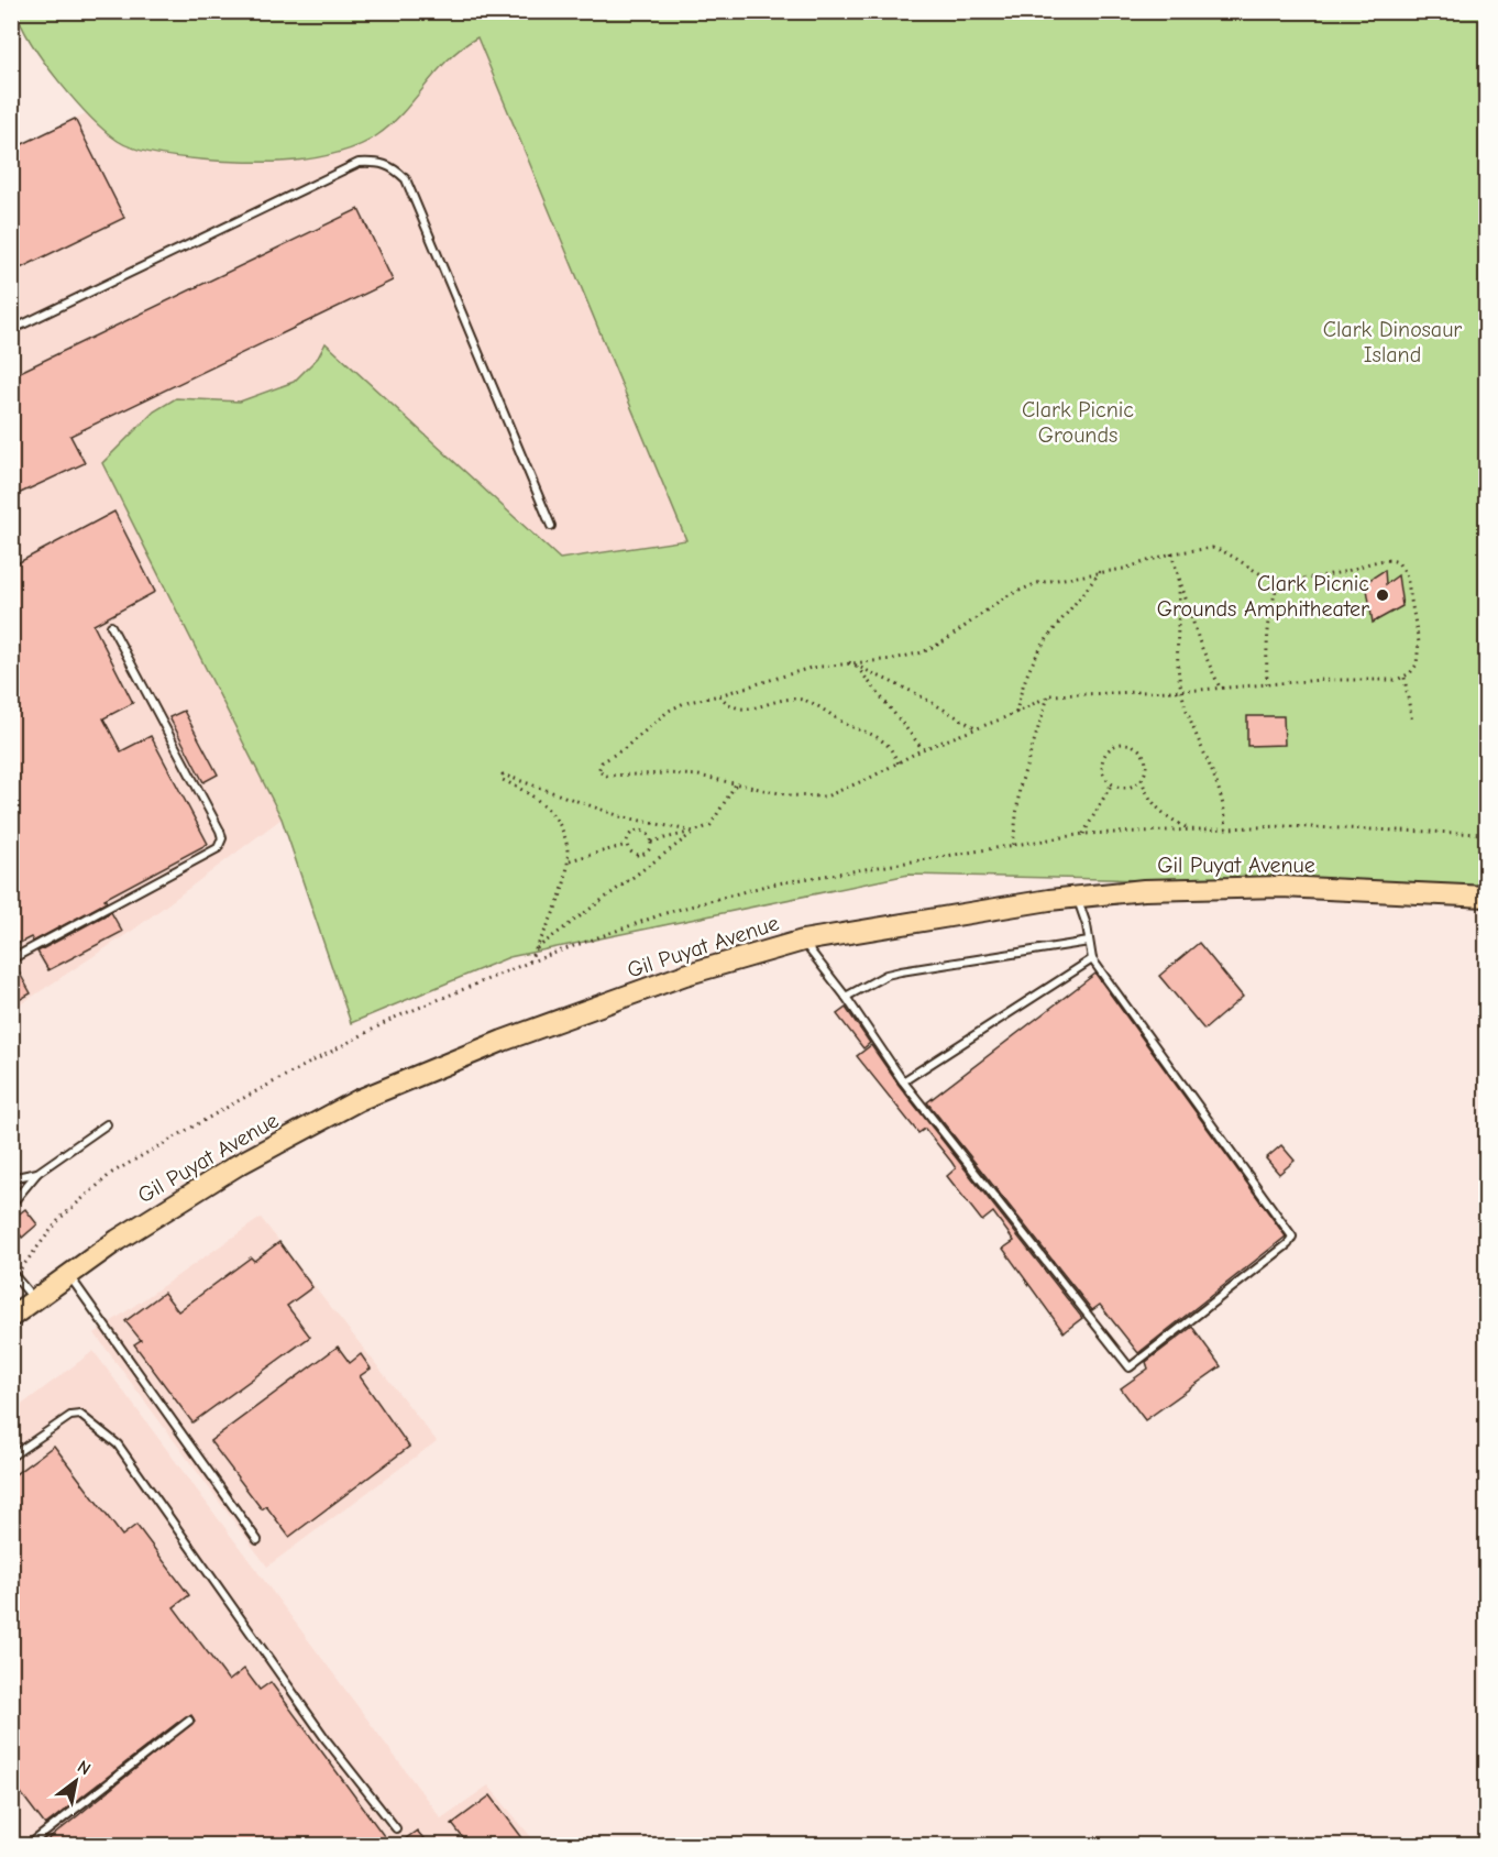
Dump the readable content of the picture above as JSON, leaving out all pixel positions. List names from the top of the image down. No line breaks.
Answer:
{"streets":{"main road":["Gil Puyat Avenue"]},"parks":["Clark Dinosaur Island","Clark Picnic Grounds"],"places":["Clark Picnic Grounds Amphitheater"],"north":"top right"}
